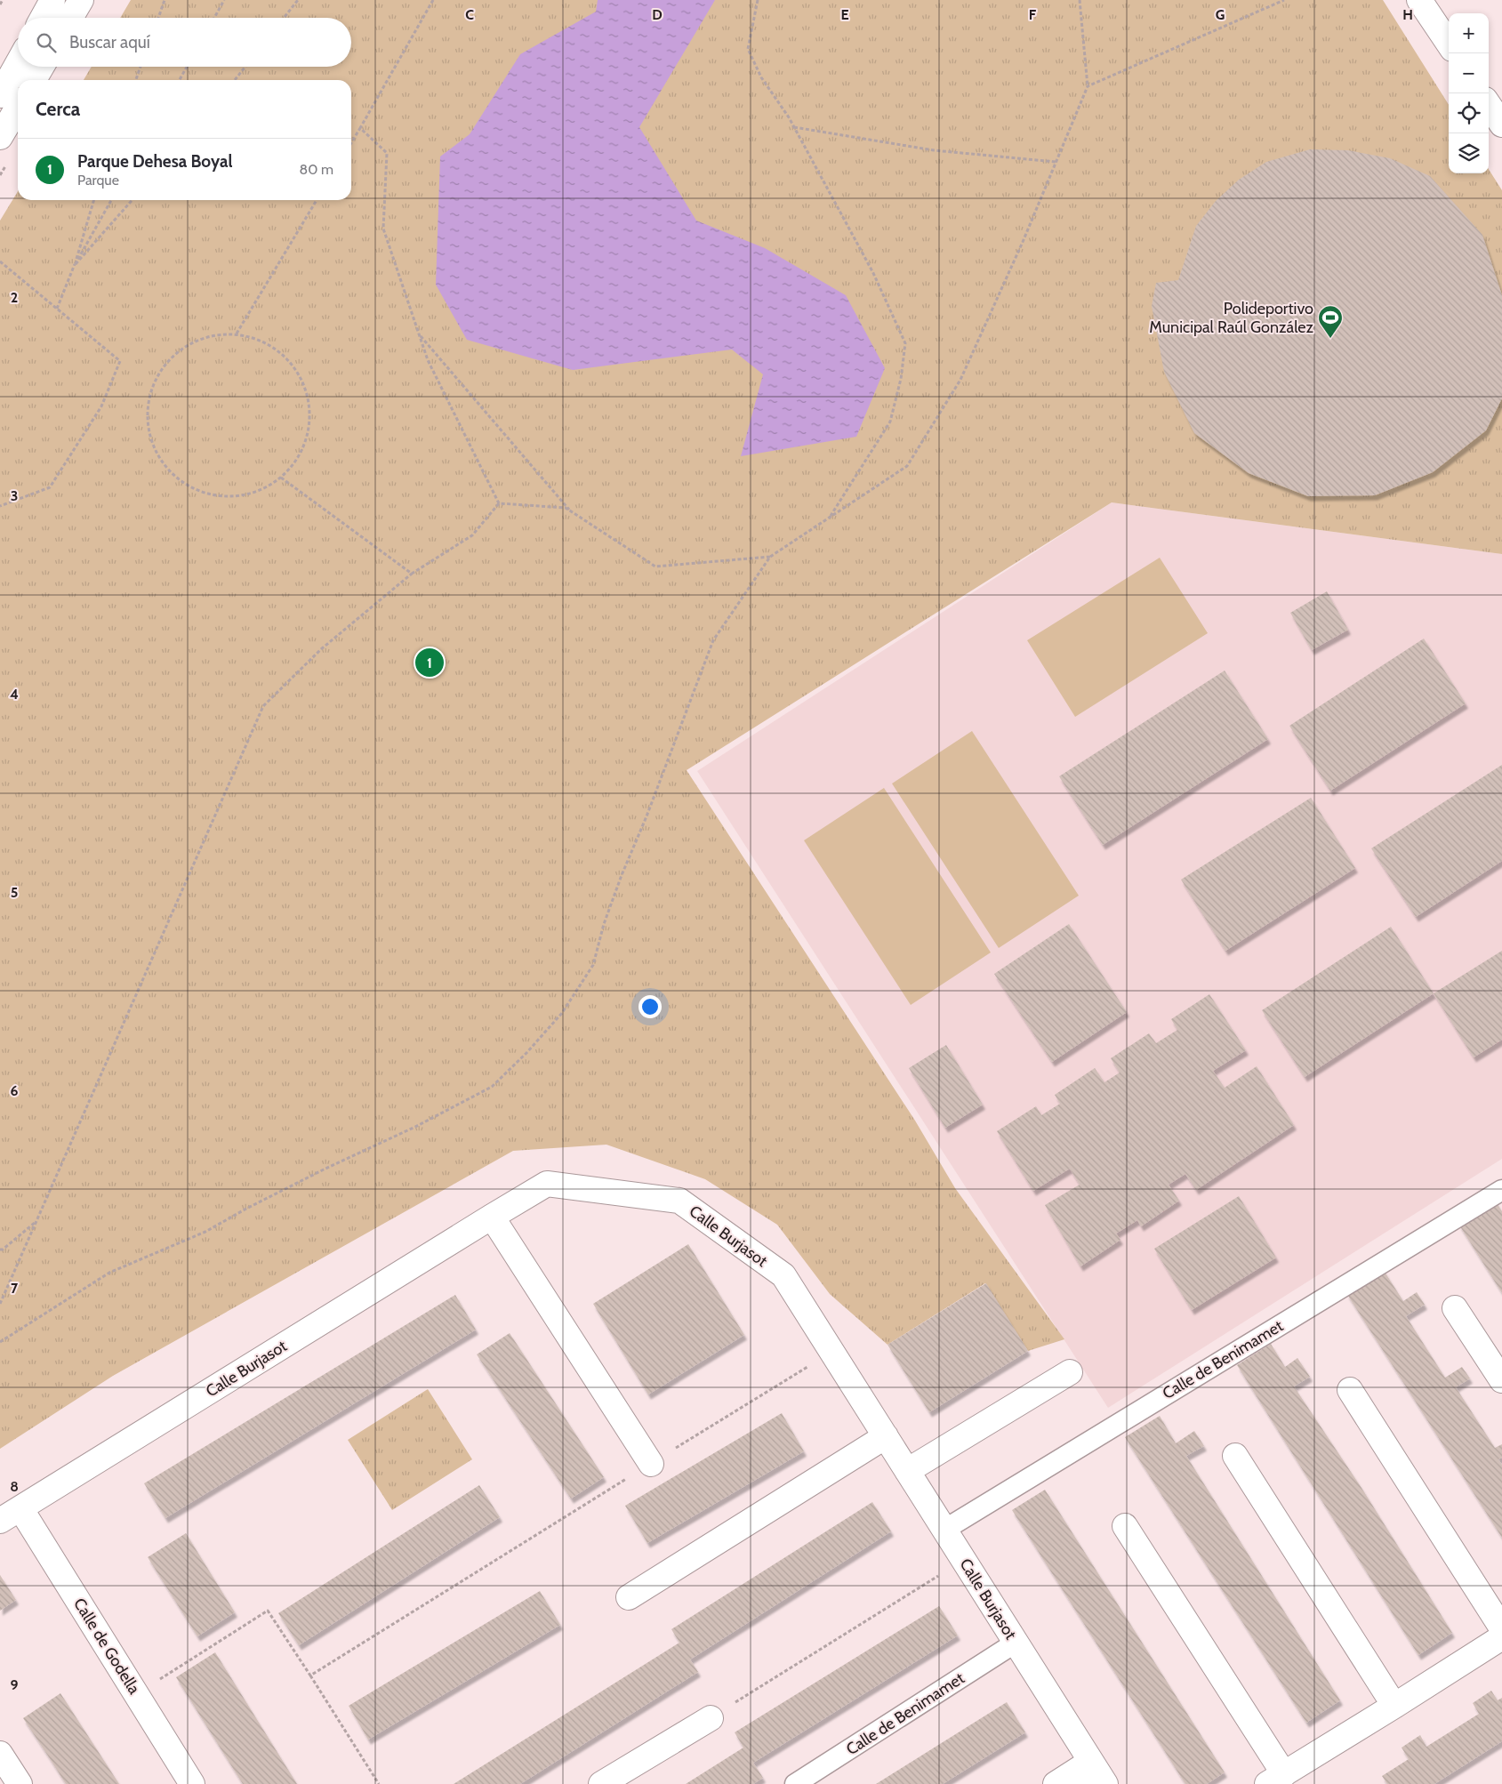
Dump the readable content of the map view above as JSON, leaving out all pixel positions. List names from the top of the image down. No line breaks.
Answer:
{"streets":{"street":["Calle Burjasot","Calle de Benimamet","Calle de Godella"]},"crossings":[["Calle Burjasot","Calle de Benimamet"],["Calle Burjasot","Calle de Godella"]],"places":{"sports":["Polideportivo Municipal Raúl González"]},"page":{"map_buttons":["+","−"],"search":"Buscar aquí","heading":"Cerca","list":[{"mark":"1","name":"Parque Dehesa Boyal","note":"Parque","value":"80 m"}],"pins":"1"},"grid":{"columns":["C","D","E","F","G","H"],"rows":["2","3","4","5","6","7","8","9"]}}
